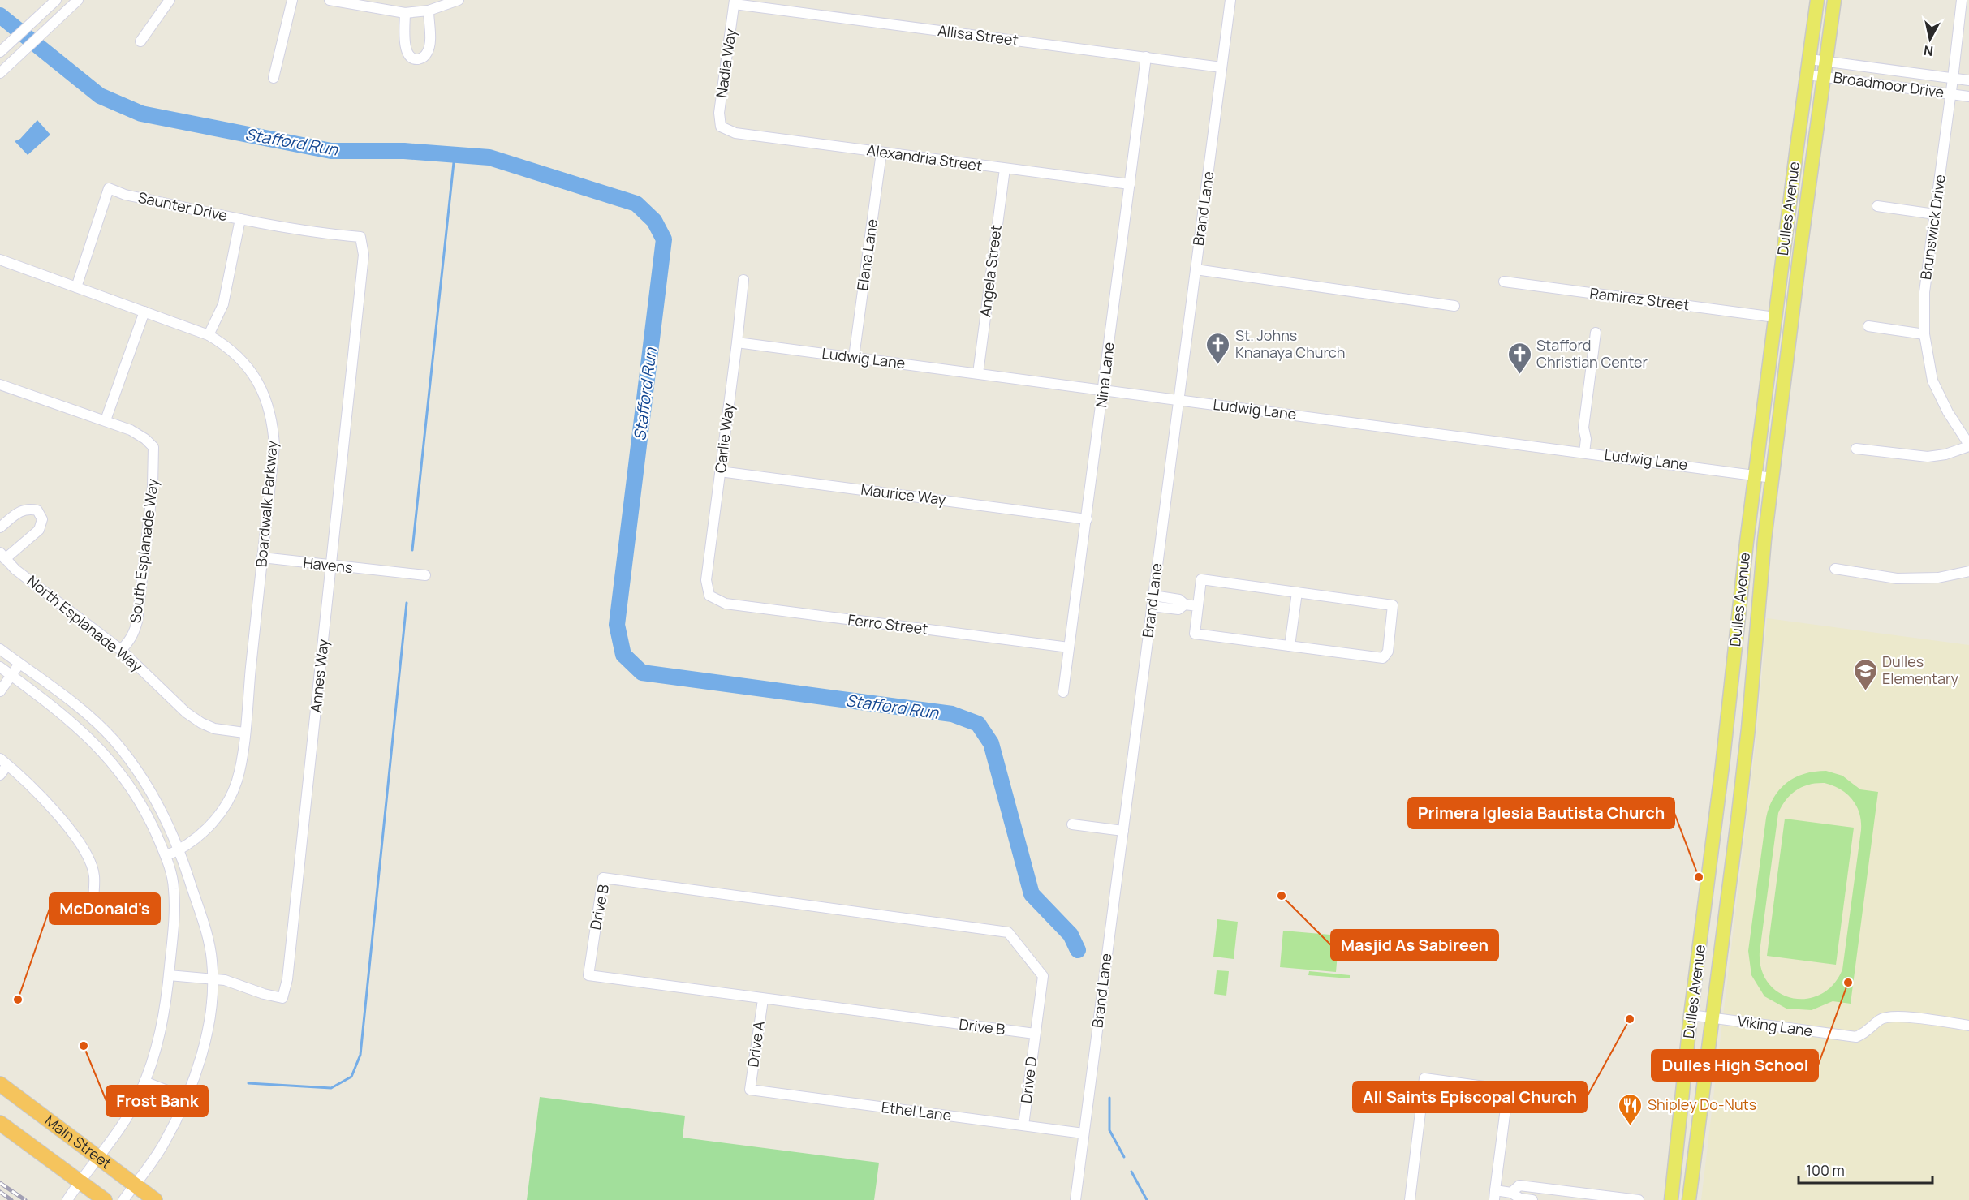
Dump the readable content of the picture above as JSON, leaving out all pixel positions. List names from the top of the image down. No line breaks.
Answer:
{"streets":{"highway":["Main Street"],"main road":["Dulles Avenue"],"street":["Allisa Street","Nadia Way","Broadmoor Drive","Alexandria Street","Saunter Drive","Brand Lane","Brunswick Drive","Elana Lane","Angela Street","Ramirez Street","Ludwig Lane","Nina Lane","Carlie Way","Maurice Way","Boardwalk Parkway","South Esplanade Way","Havens","North Esplanade Way","Ferro Street","Annes Way","Drive B","Viking Lane","Drive A","Drive D","Ethel Lane"]},"crossings":[["Allisa Street","Nadia Way"],["Allisa Street","Brand Lane"],["Allisa Street","Nina Lane"],["Nadia Way","Alexandria Street"],["Broadmoor Drive","Dulles Avenue"],["Broadmoor Drive","Brunswick Drive"],["Alexandria Street","Elana Lane"],["Alexandria Street","Angela Street"],["Alexandria Street","Nina Lane"],["Saunter Drive","Boardwalk Parkway"],["Saunter Drive","Annes Way"],["Brand Lane","Ludwig Lane"],["Brand Lane","Ethel Lane"],["Dulles Avenue","Ramirez Street"],["Dulles Avenue","Ludwig Lane"],["Dulles Avenue","Viking Lane"],["Elana Lane","Ludwig Lane"],["Angela Street","Ludwig Lane"],["Ludwig Lane","Nina Lane"],["Ludwig Lane","Carlie Way"],["Nina Lane","Maurice Way"],["Nina Lane","Ferro Street"],["Carlie Way","Maurice Way"],["Carlie Way","Ferro Street"],["Boardwalk Parkway","Havens"],["Boardwalk Parkway","North Esplanade Way"],["South Esplanade Way","North Esplanade Way"],["Havens","Annes Way"],["Drive B","Drive A"],["Drive B","Drive D"],["Drive A","Ethel Lane"],["Drive D","Ethel Lane"]],"water":["Stafford Run"],"places":{"church":["St. Johns Knanaya Church","Stafford Christian Center"],"school or university":["Dulles Elementary"],"other":["Primera Iglesia Bautista Church","Masjid As Sabireen","Dulles High School","McDonald's","All Saints Episcopal Church","Frost Bank"],"restaurant":["Shipley Do-Nuts"]},"scale_bar":"100 m","north":"bottom"}
